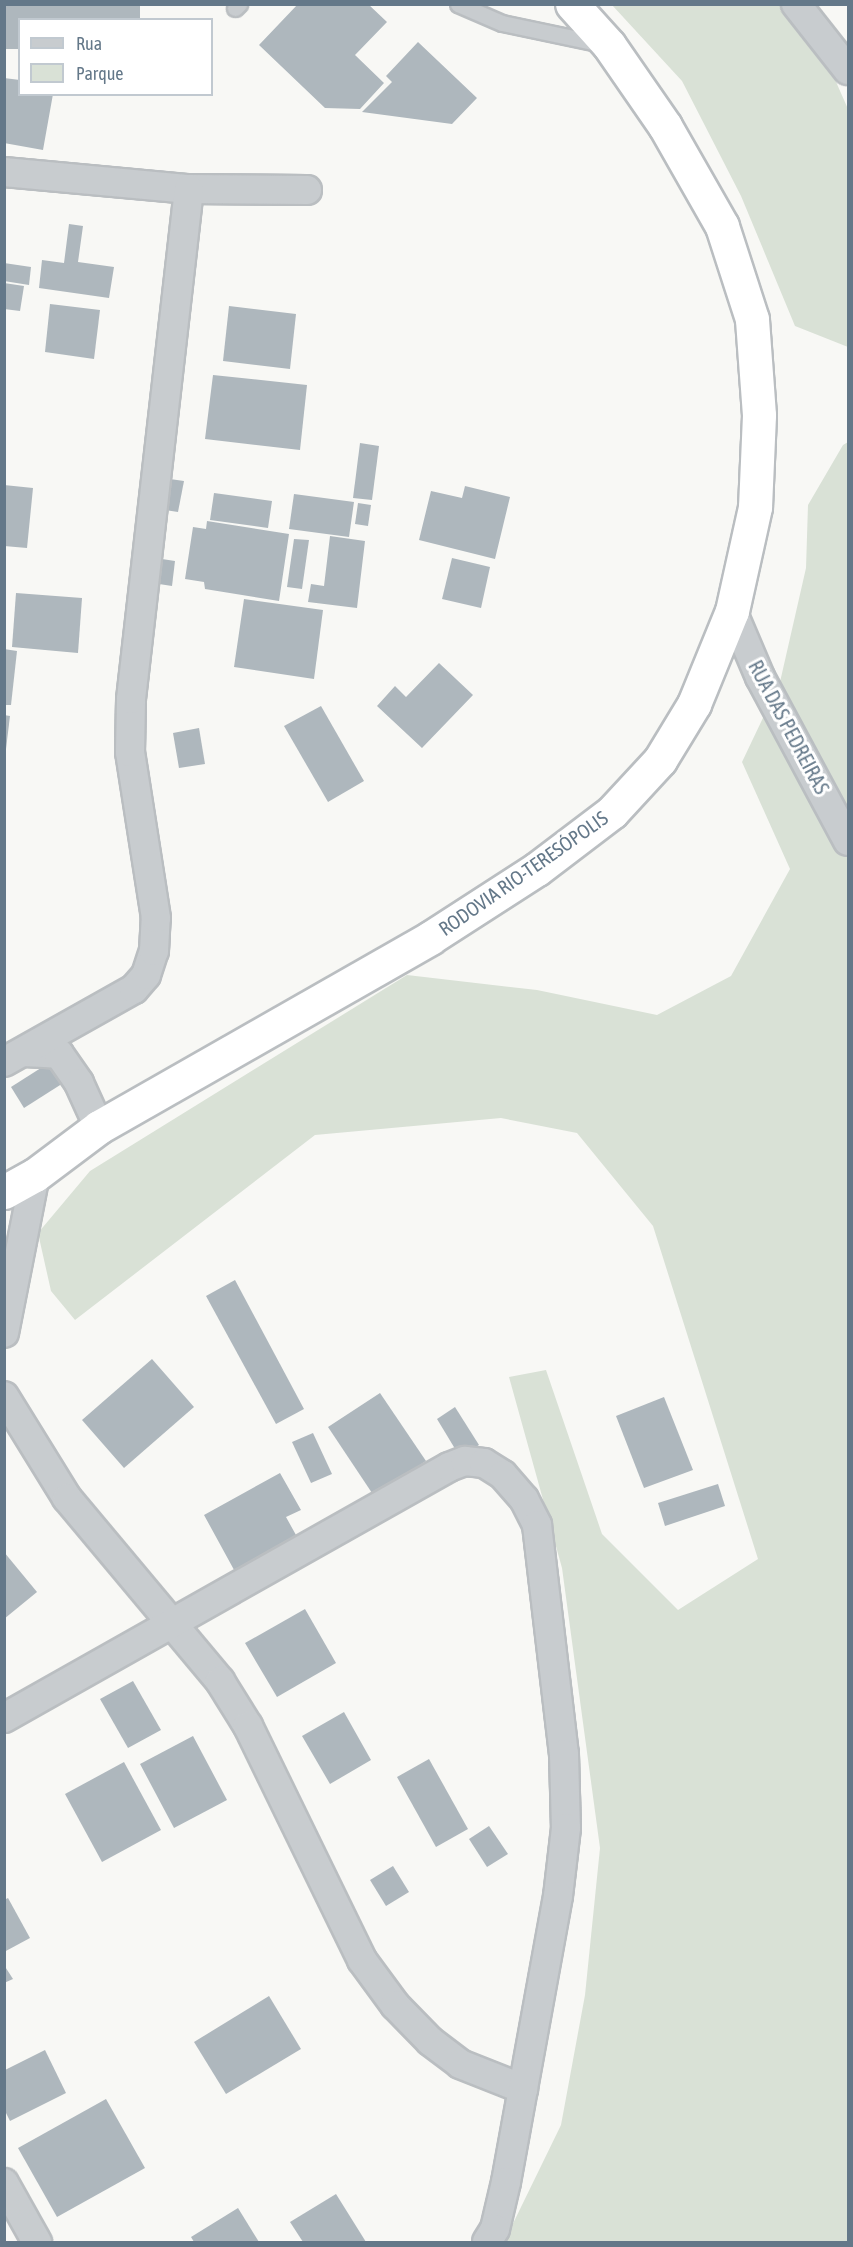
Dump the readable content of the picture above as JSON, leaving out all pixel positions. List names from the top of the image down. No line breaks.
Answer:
{"streets":{"highway":["RODOVIA RIO-TERESÓPOLIS"],"street":["RUA DAS PEDREIRAS"]},"crossings":[["RUA DAS PEDREIRAS","RODOVIA RIO-TERESÓPOLIS"]],"legend":["Rua","Parque"]}
